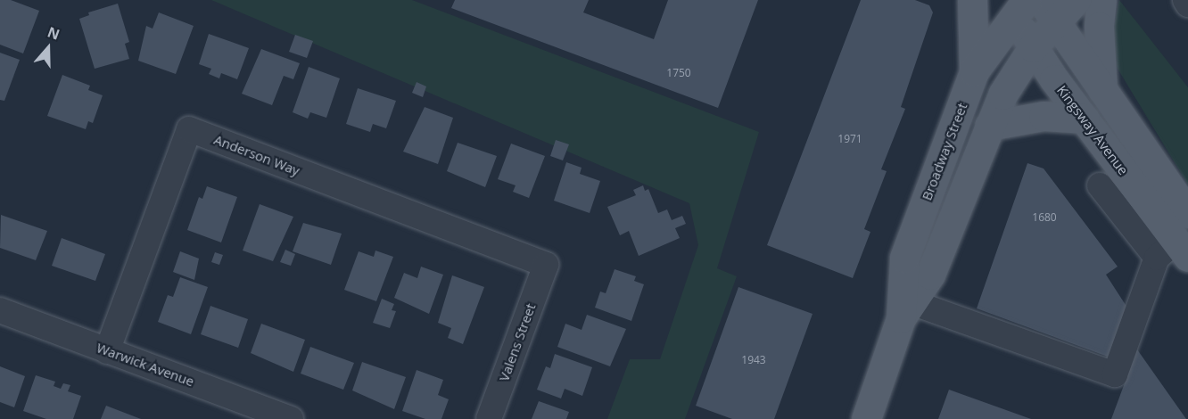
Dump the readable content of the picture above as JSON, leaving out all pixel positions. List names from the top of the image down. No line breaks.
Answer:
{"streets":{"main road":["Kingsway Avenue","Broadway Street"],"street":["Anderson Way","Valens Street","Warwick Avenue"]},"crossings":[["Kingsway Avenue","Broadway Street"],["Anderson Way","Valens Street"],["Anderson Way","Warwick Avenue"]],"house_numbers":["1750","1971","1680","1943"],"north":"top"}
